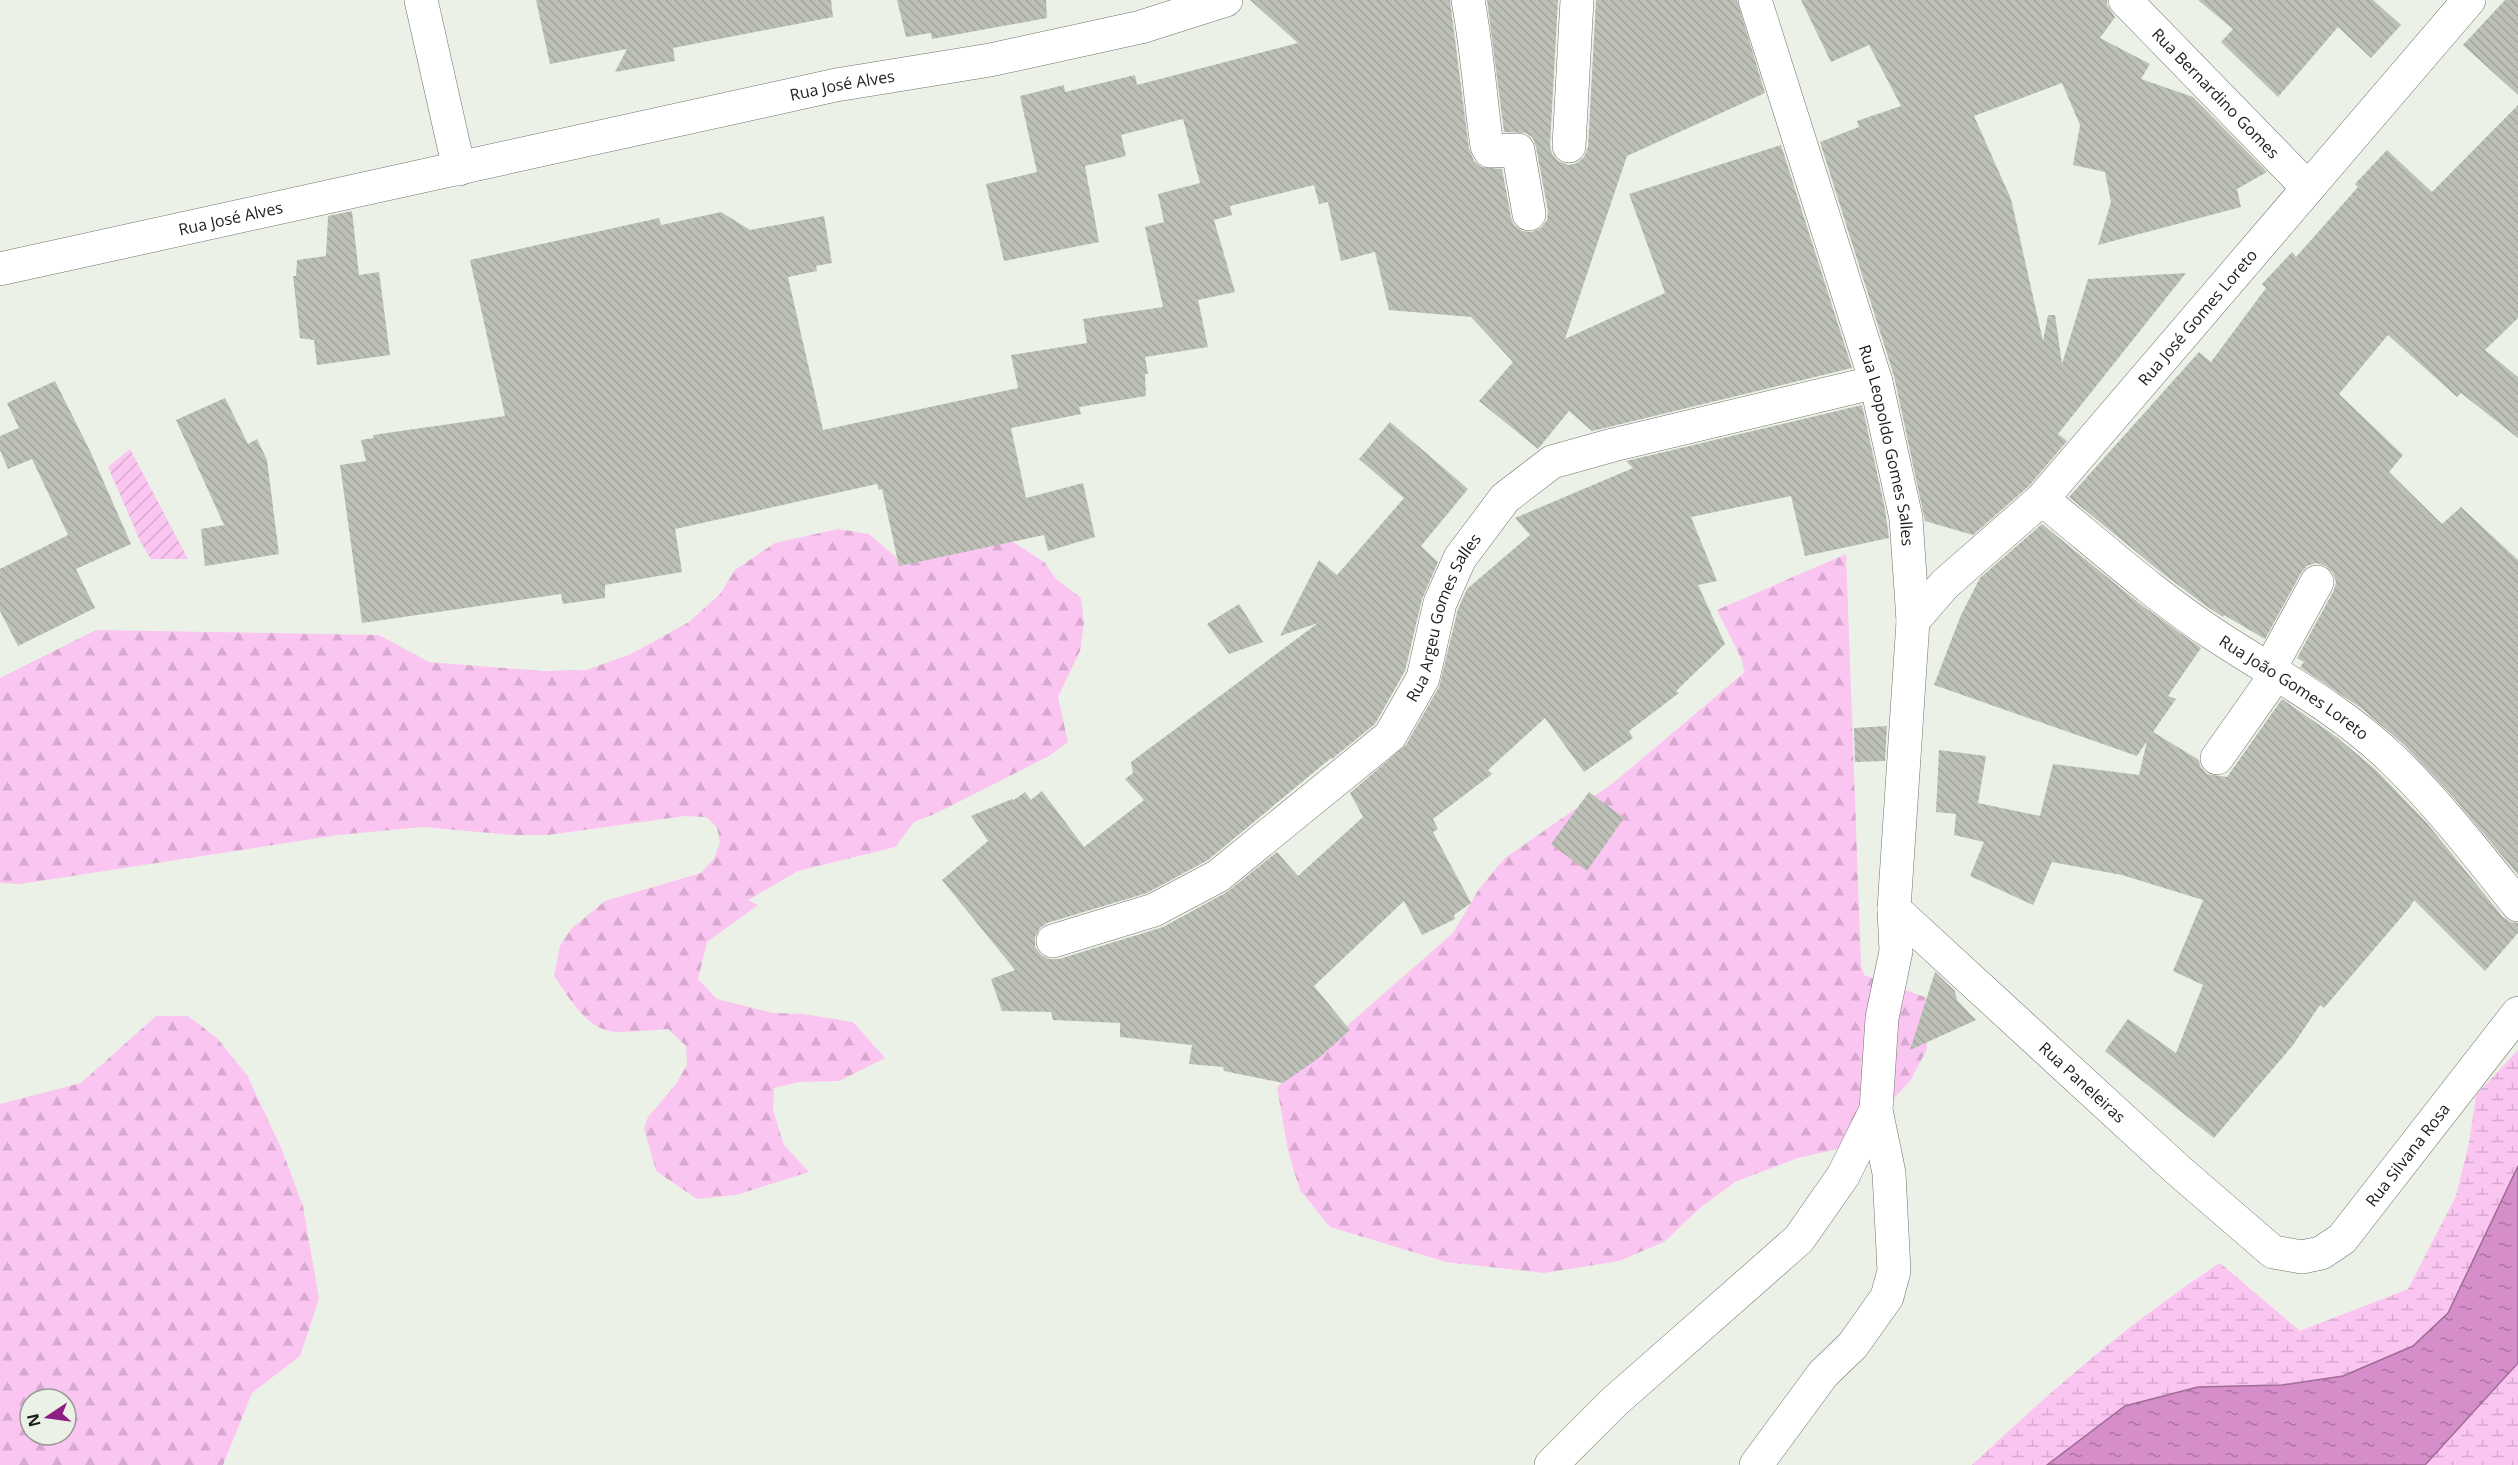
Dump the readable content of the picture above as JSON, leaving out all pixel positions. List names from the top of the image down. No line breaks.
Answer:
{"streets":{"street":["Rua José Alves","Rua Bernardino Gomes","Rua José Gomes Loreto","Rua Leopoldo Gomes Salles","Rua Argeu Gomes Salles","Rua João Gomes Loreto","Rua Paneleiras","Rua Silvana Rosa"]},"crossings":[["Rua Bernardino Gomes","Rua José Gomes Loreto"],["Rua José Gomes Loreto","Rua Leopoldo Gomes Salles"],["Rua José Gomes Loreto","Rua João Gomes Loreto"],["Rua Leopoldo Gomes Salles","Rua Argeu Gomes Salles"],["Rua Leopoldo Gomes Salles","Rua Paneleiras"],["Rua Paneleiras","Rua Silvana Rosa"]],"north":"left"}
